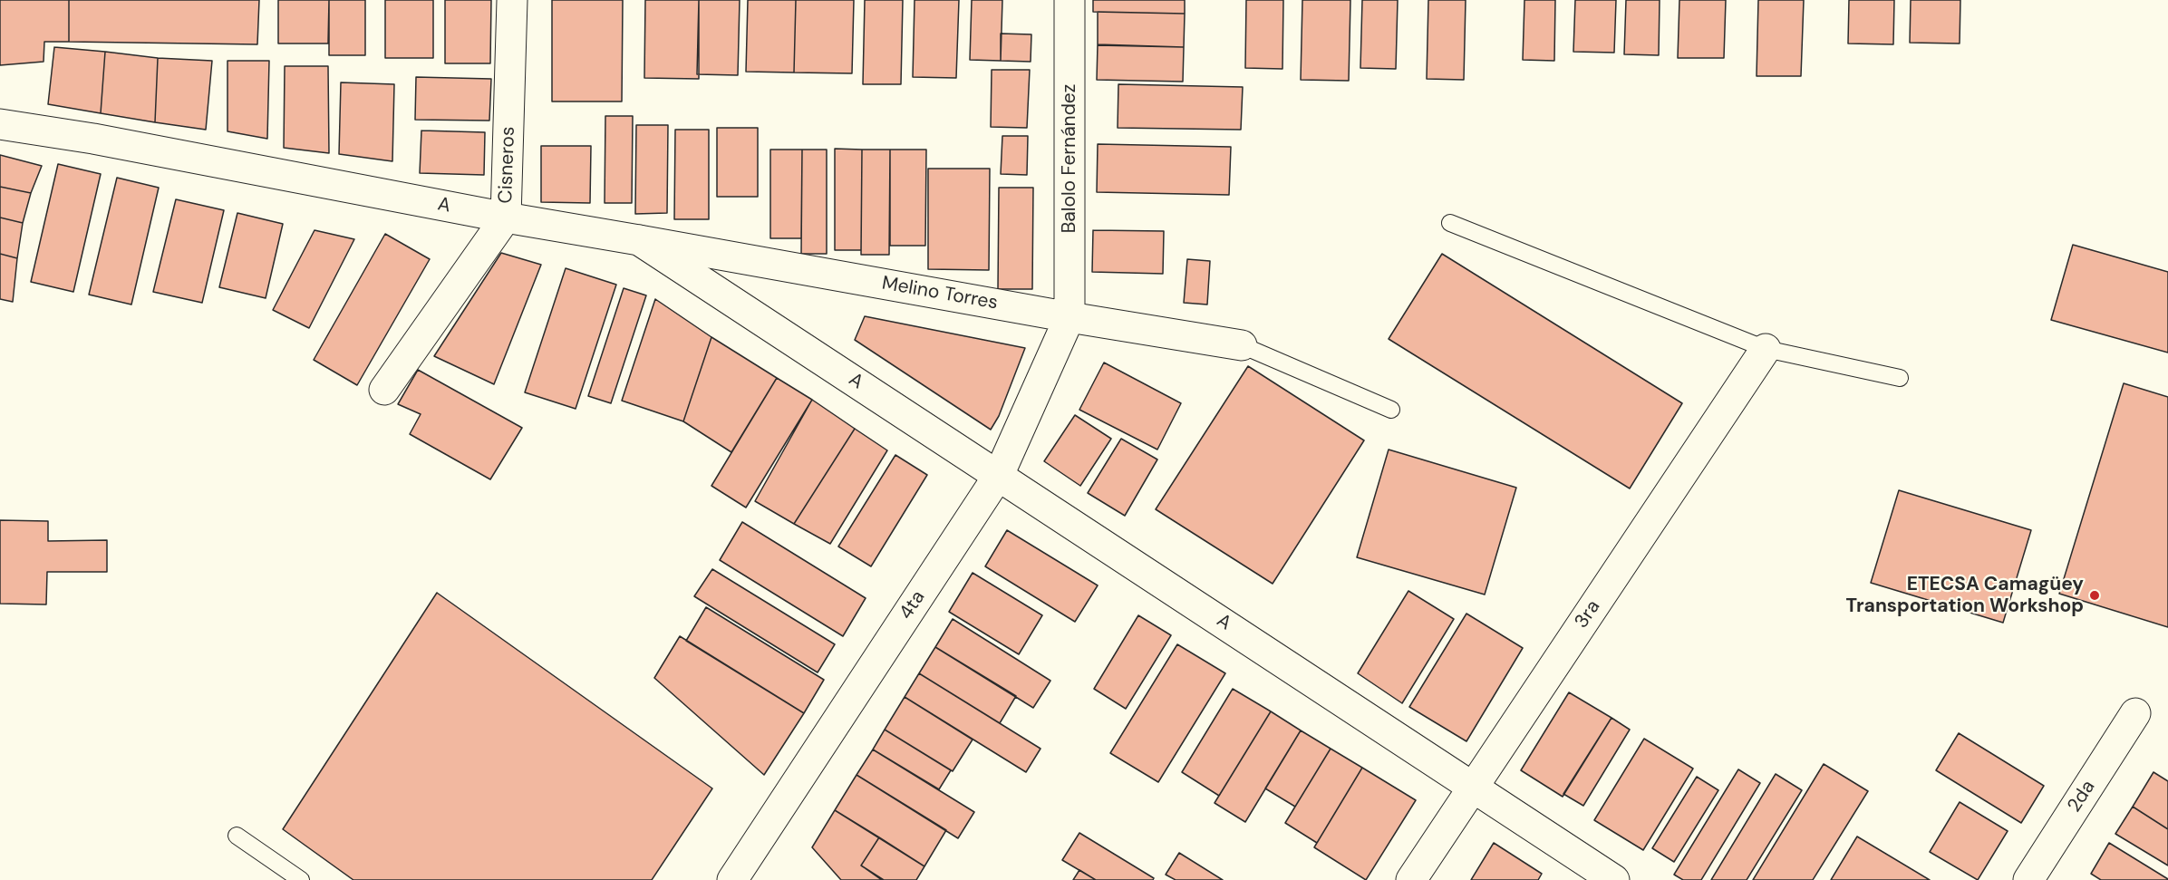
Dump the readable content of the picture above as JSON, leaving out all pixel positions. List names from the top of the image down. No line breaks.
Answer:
{"streets":{"street":["Balolo Fernández","Cisneros","A","Melino Torres","4ta","3ra","2da"]},"crossings":[["Balolo Fernández","Melino Torres"],["Balolo Fernández","4ta"],["Cisneros","A"],["A","Melino Torres"],["A","4ta"],["A","3ra"],["Melino Torres","4ta"]],"places":["ETECSA Camagüey Transportation Workshop"]}
